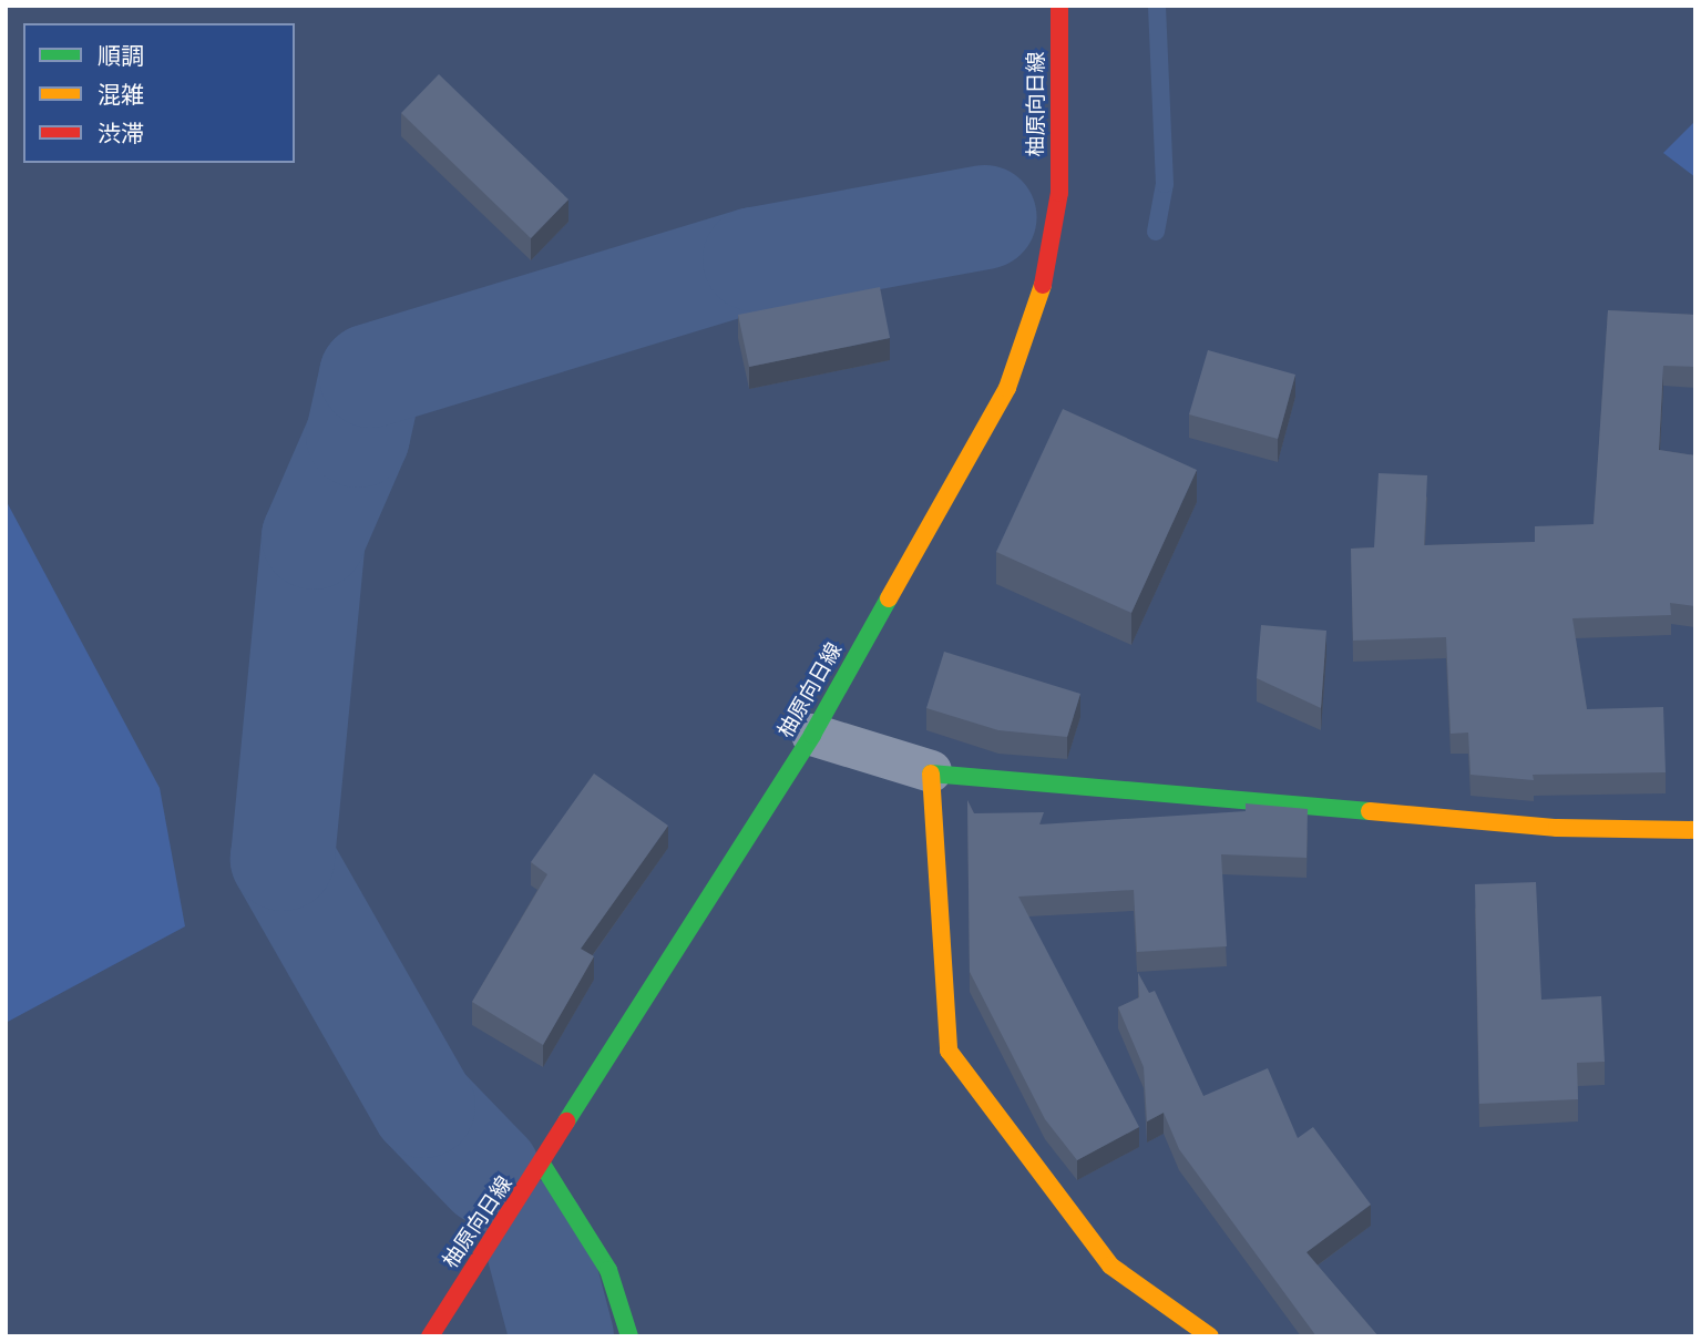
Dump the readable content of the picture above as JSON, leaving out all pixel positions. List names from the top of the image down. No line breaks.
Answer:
{"streets":{"street":["柚原向日線"]},"legend":["順調","混雑","渋滞"]}
